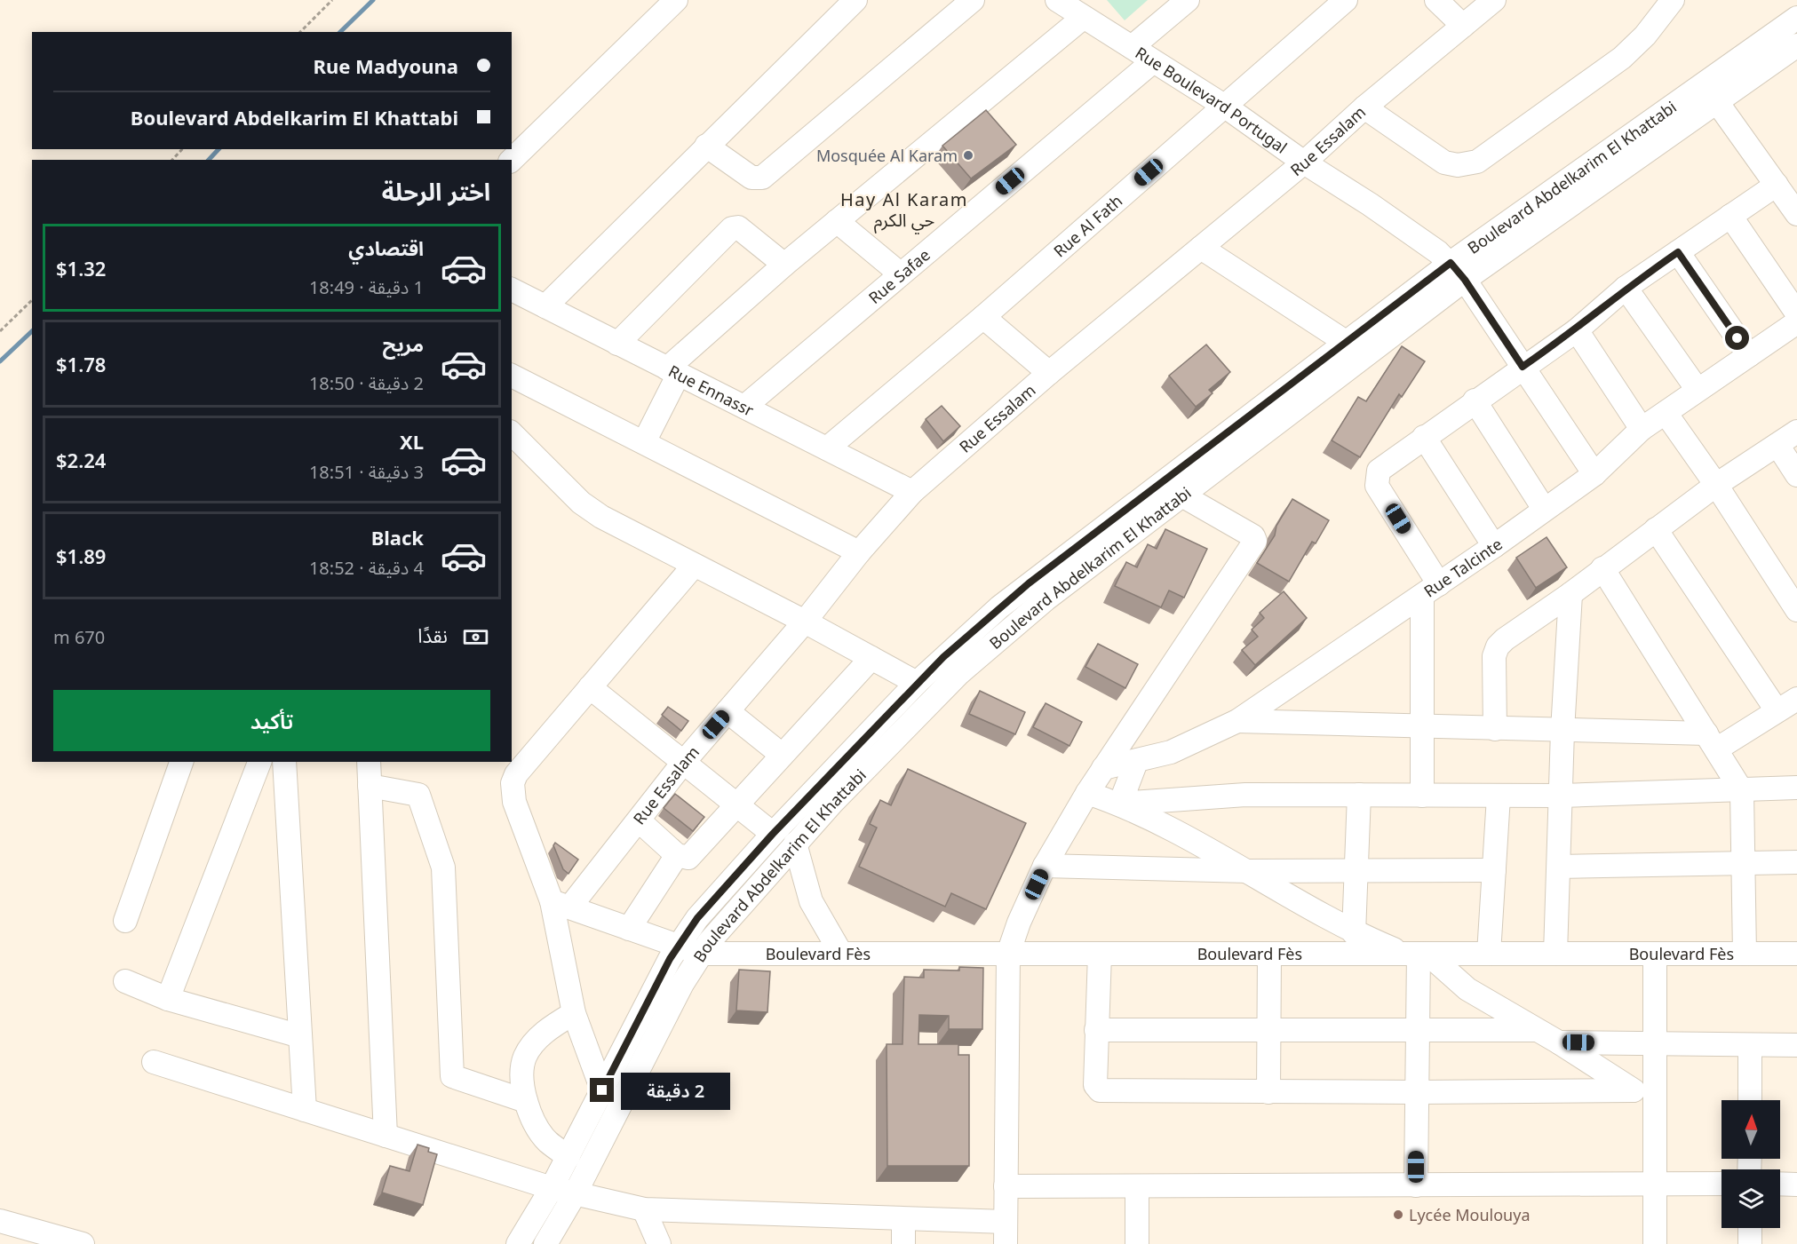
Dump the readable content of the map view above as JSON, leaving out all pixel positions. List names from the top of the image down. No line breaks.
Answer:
{"streets":{"street":["Rue Boulevard Portugal","Rue Essalam","Boulevard Abdelkarim El Khattabi","Rue Al Fath","Rue Safae","Rue Ennassr","Rue Talcinte","Boulevard Fès"]},"crossings":[["Rue Boulevard Portugal","Rue Essalam"],["Rue Boulevard Portugal","Boulevard Abdelkarim El Khattabi"],["Rue Boulevard Portugal","Rue Al Fath"],["Rue Boulevard Portugal","Rue Safae"],["Rue Boulevard Portugal","Rue Talcinte"],["Rue Essalam","Rue Ennassr"],["Rue Essalam","Boulevard Fès"],["Boulevard Abdelkarim El Khattabi","Boulevard Fès"],["Rue Al Fath","Rue Ennassr"],["Rue Safae","Rue Ennassr"]],"districts":["Hay Al Karam حي الكرم"],"places":["Mosquée Al Karam","Lycée Moulouya"],"north":"top","page":{"banner":["Rue Madyouna","Boulevard Abdelkarim El Khattabi"],"heading":"اختر الرحلة","list":[{"name":"اقتصادي","note":"1 دقيقة · 18:49","value":"$1.32"},{"name":"مريح","note":"2 دقيقة · 18:50","value":"$1.78"},{"name":"XL","note":"3 دقيقة · 18:51","value":"$2.24"},{"name":"Black","note":"4 دقيقة · 18:52","value":"$1.89"}],"pay":["نقدًا","670 m"],"buttons":"تأكيد","bubble":"2 دقيقة"}}
